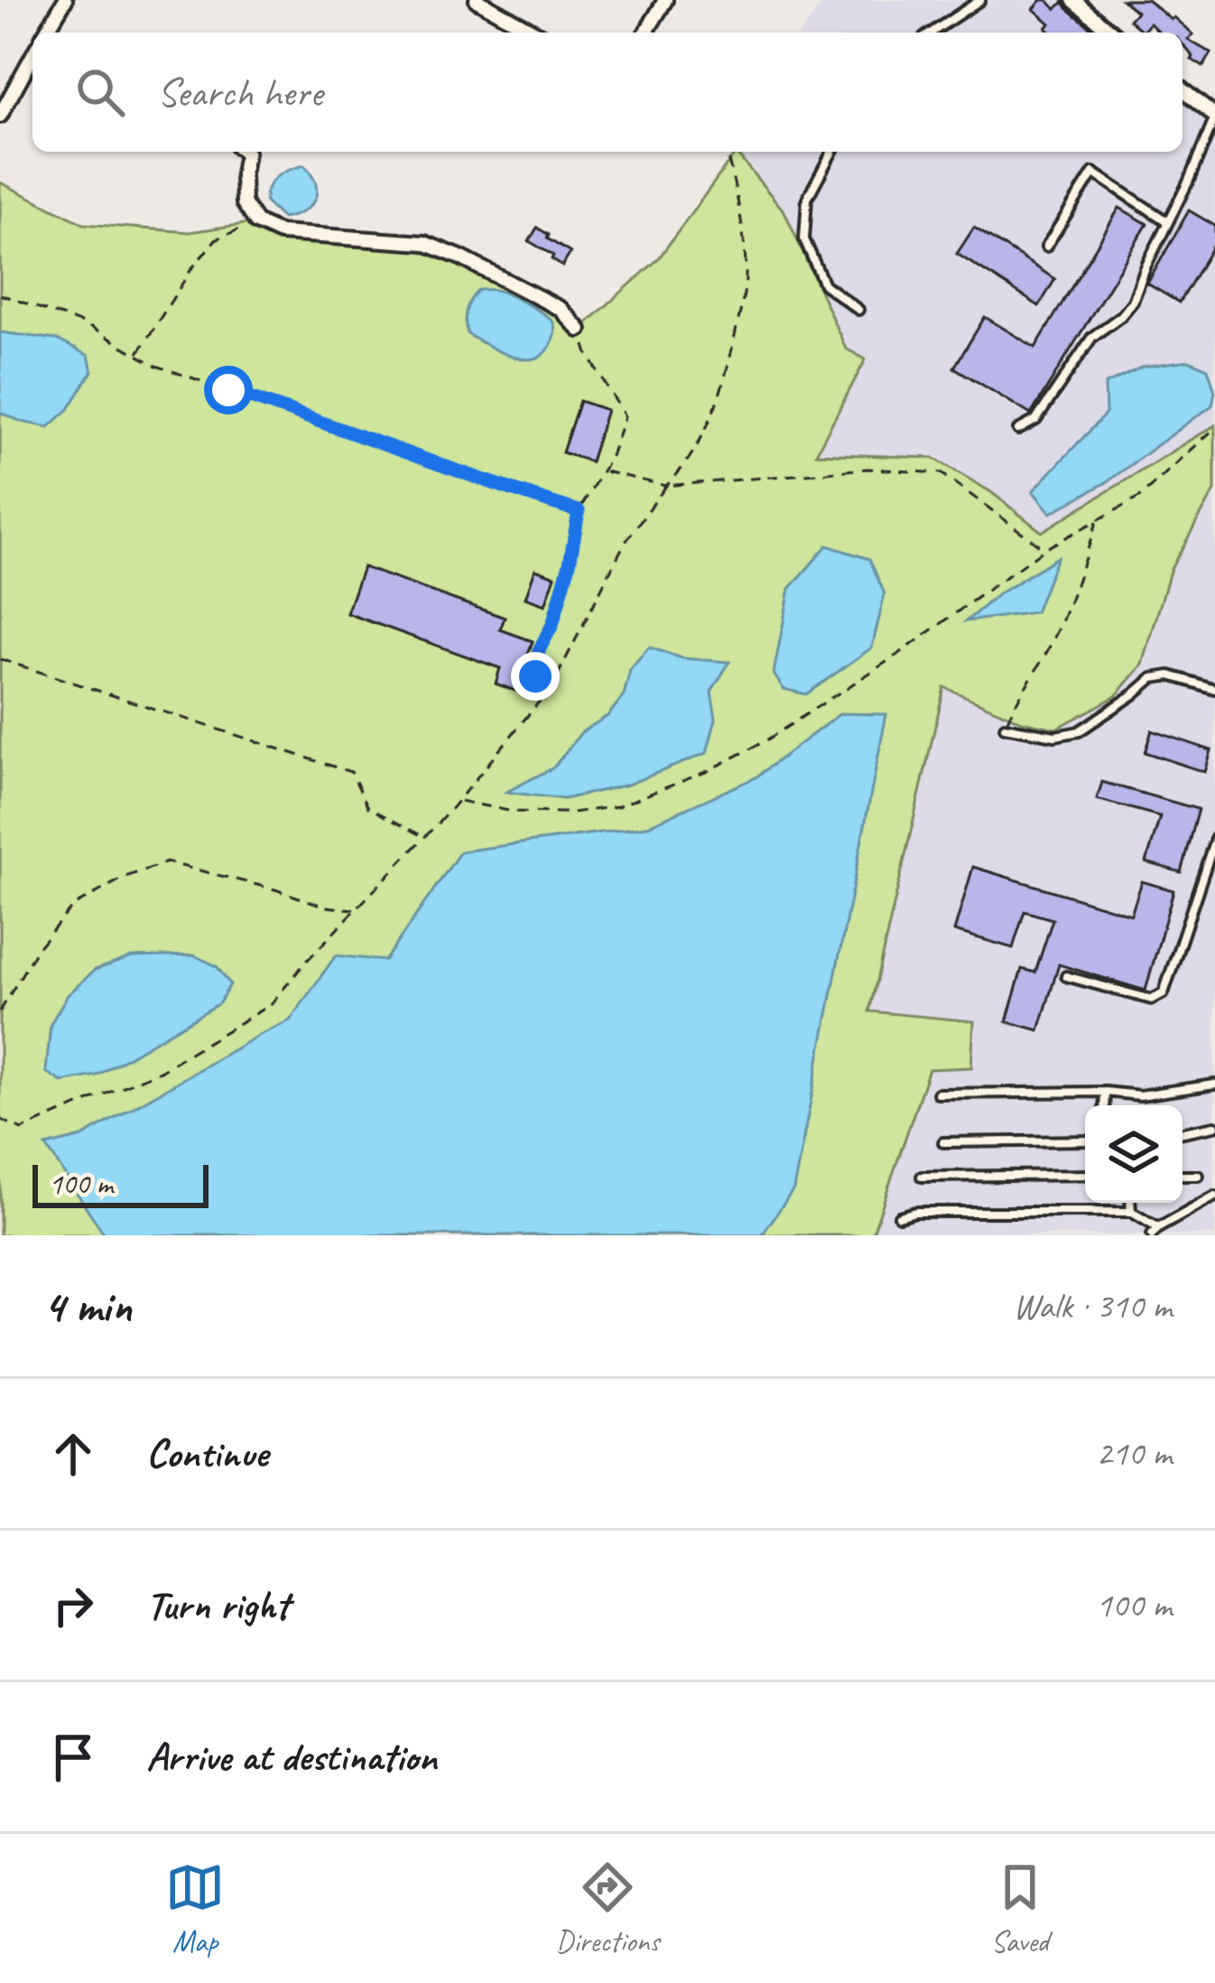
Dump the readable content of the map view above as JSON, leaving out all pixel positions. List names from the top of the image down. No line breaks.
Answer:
{"scale_bar":"100 m","page":{"search":"Search here","scale":"100 m","heading":["4 min","Walk · 310 m"],"list":[["Continue","210 m"],["Turn right","100 m"],"Arrive at destination"],"nav":["Map","Directions","Saved"]}}
